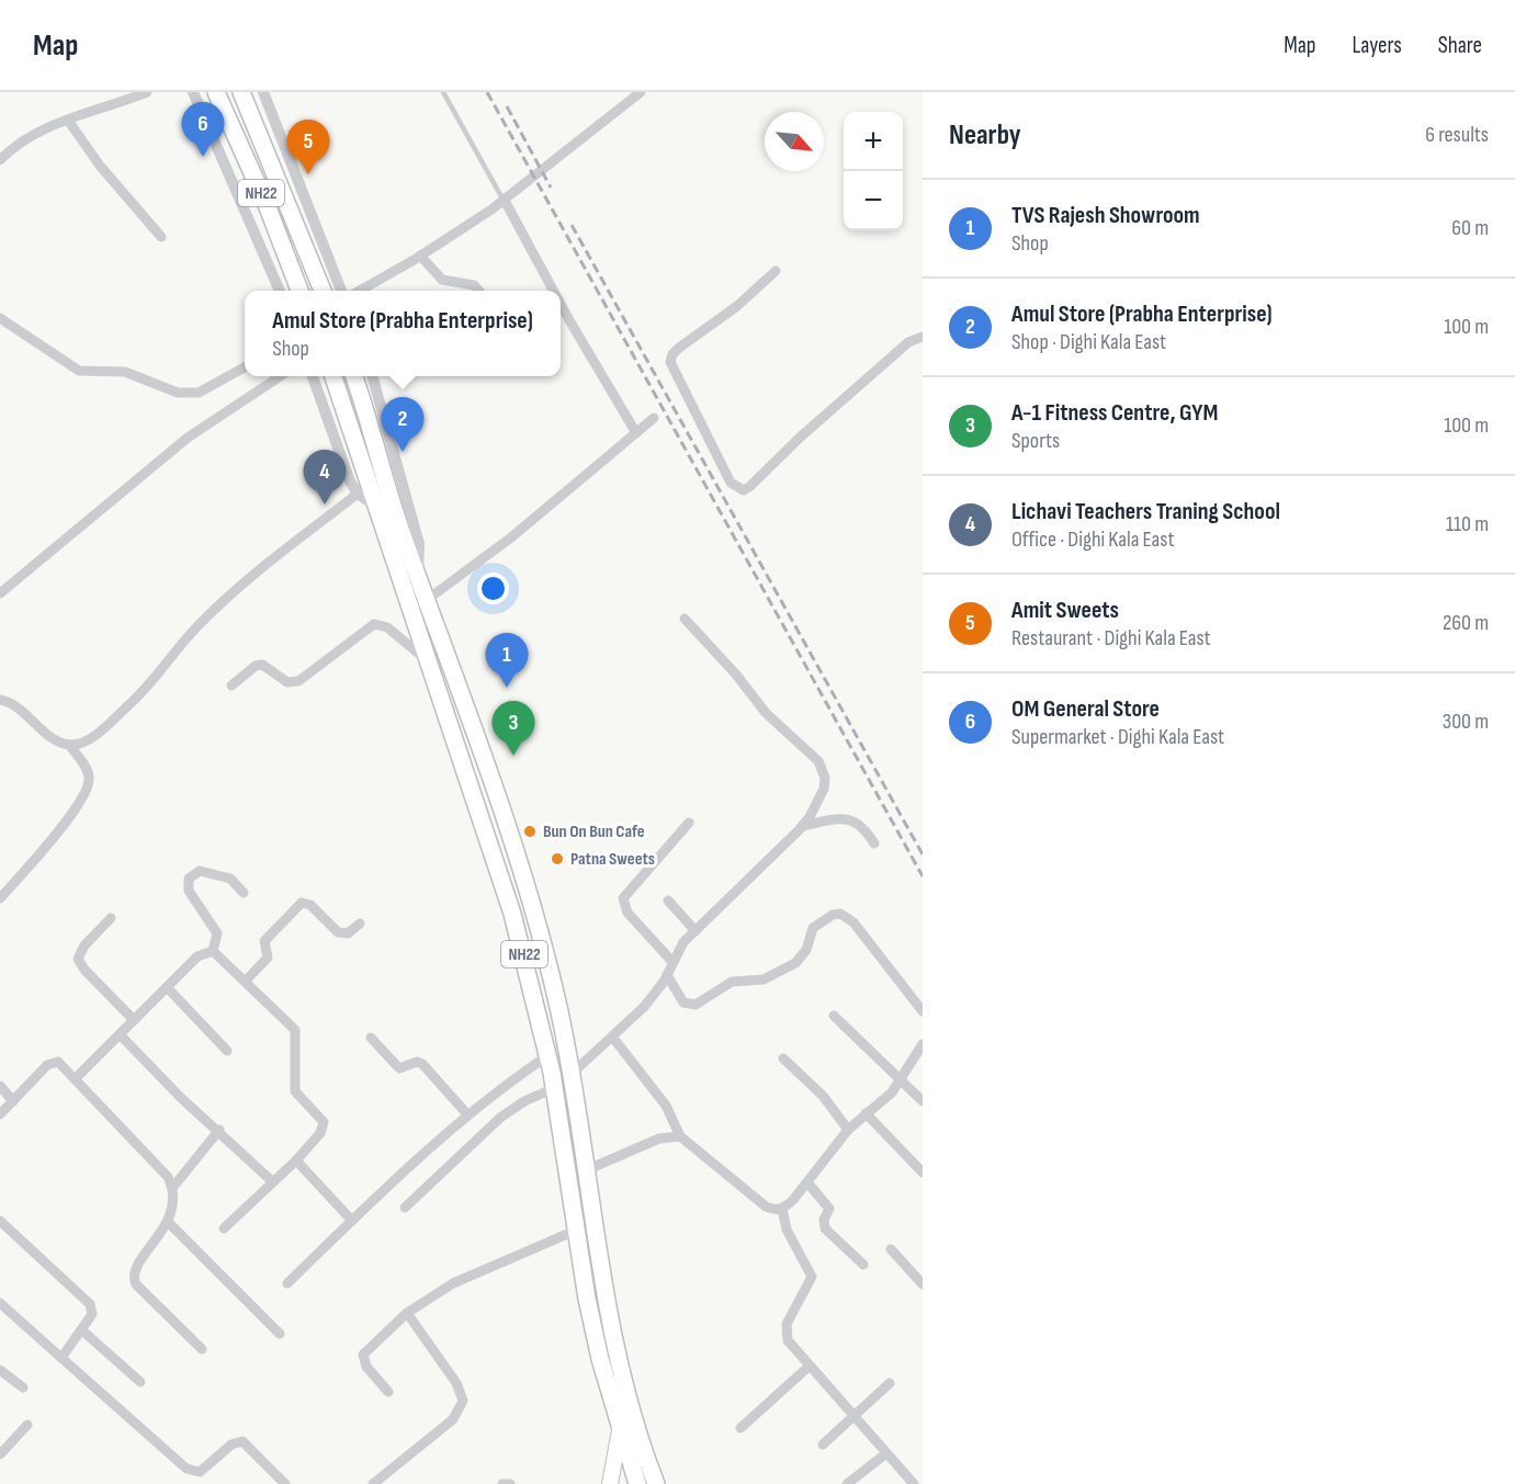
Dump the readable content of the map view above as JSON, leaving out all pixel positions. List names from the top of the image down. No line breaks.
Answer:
{"streets":{"highway":["NH22"]},"places":["Bun On Bun Cafe","Patna Sweets"],"north":"bottom right","page":{"header":"Map","nav":["Map","Layers","Share"],"heading":["Nearby","6 results"],"pins":["6","5","2","4","1","3"],"map_buttons":["+","−"],"list":[{"mark":"1","name":"TVS Rajesh Showroom","note":"Shop","value":"60 m"},{"mark":"2","name":"Amul Store (Prabha Enterprise)","note":"Shop · Dighi Kala East","value":"100 m"},{"mark":"3","name":"A-1 Fitness Centre, GYM","note":"Sports","value":"100 m"},{"mark":"4","name":"Lichavi Teachers Traning School","note":"Office · Dighi Kala East","value":"110 m"},{"mark":"5","name":"Amit Sweets","note":"Restaurant · Dighi Kala East","value":"260 m"},{"mark":"6","name":"OM General Store","note":"Supermarket · Dighi Kala East","value":"300 m"}],"popup":["Amul Store (Prabha Enterprise)","Shop"]}}
